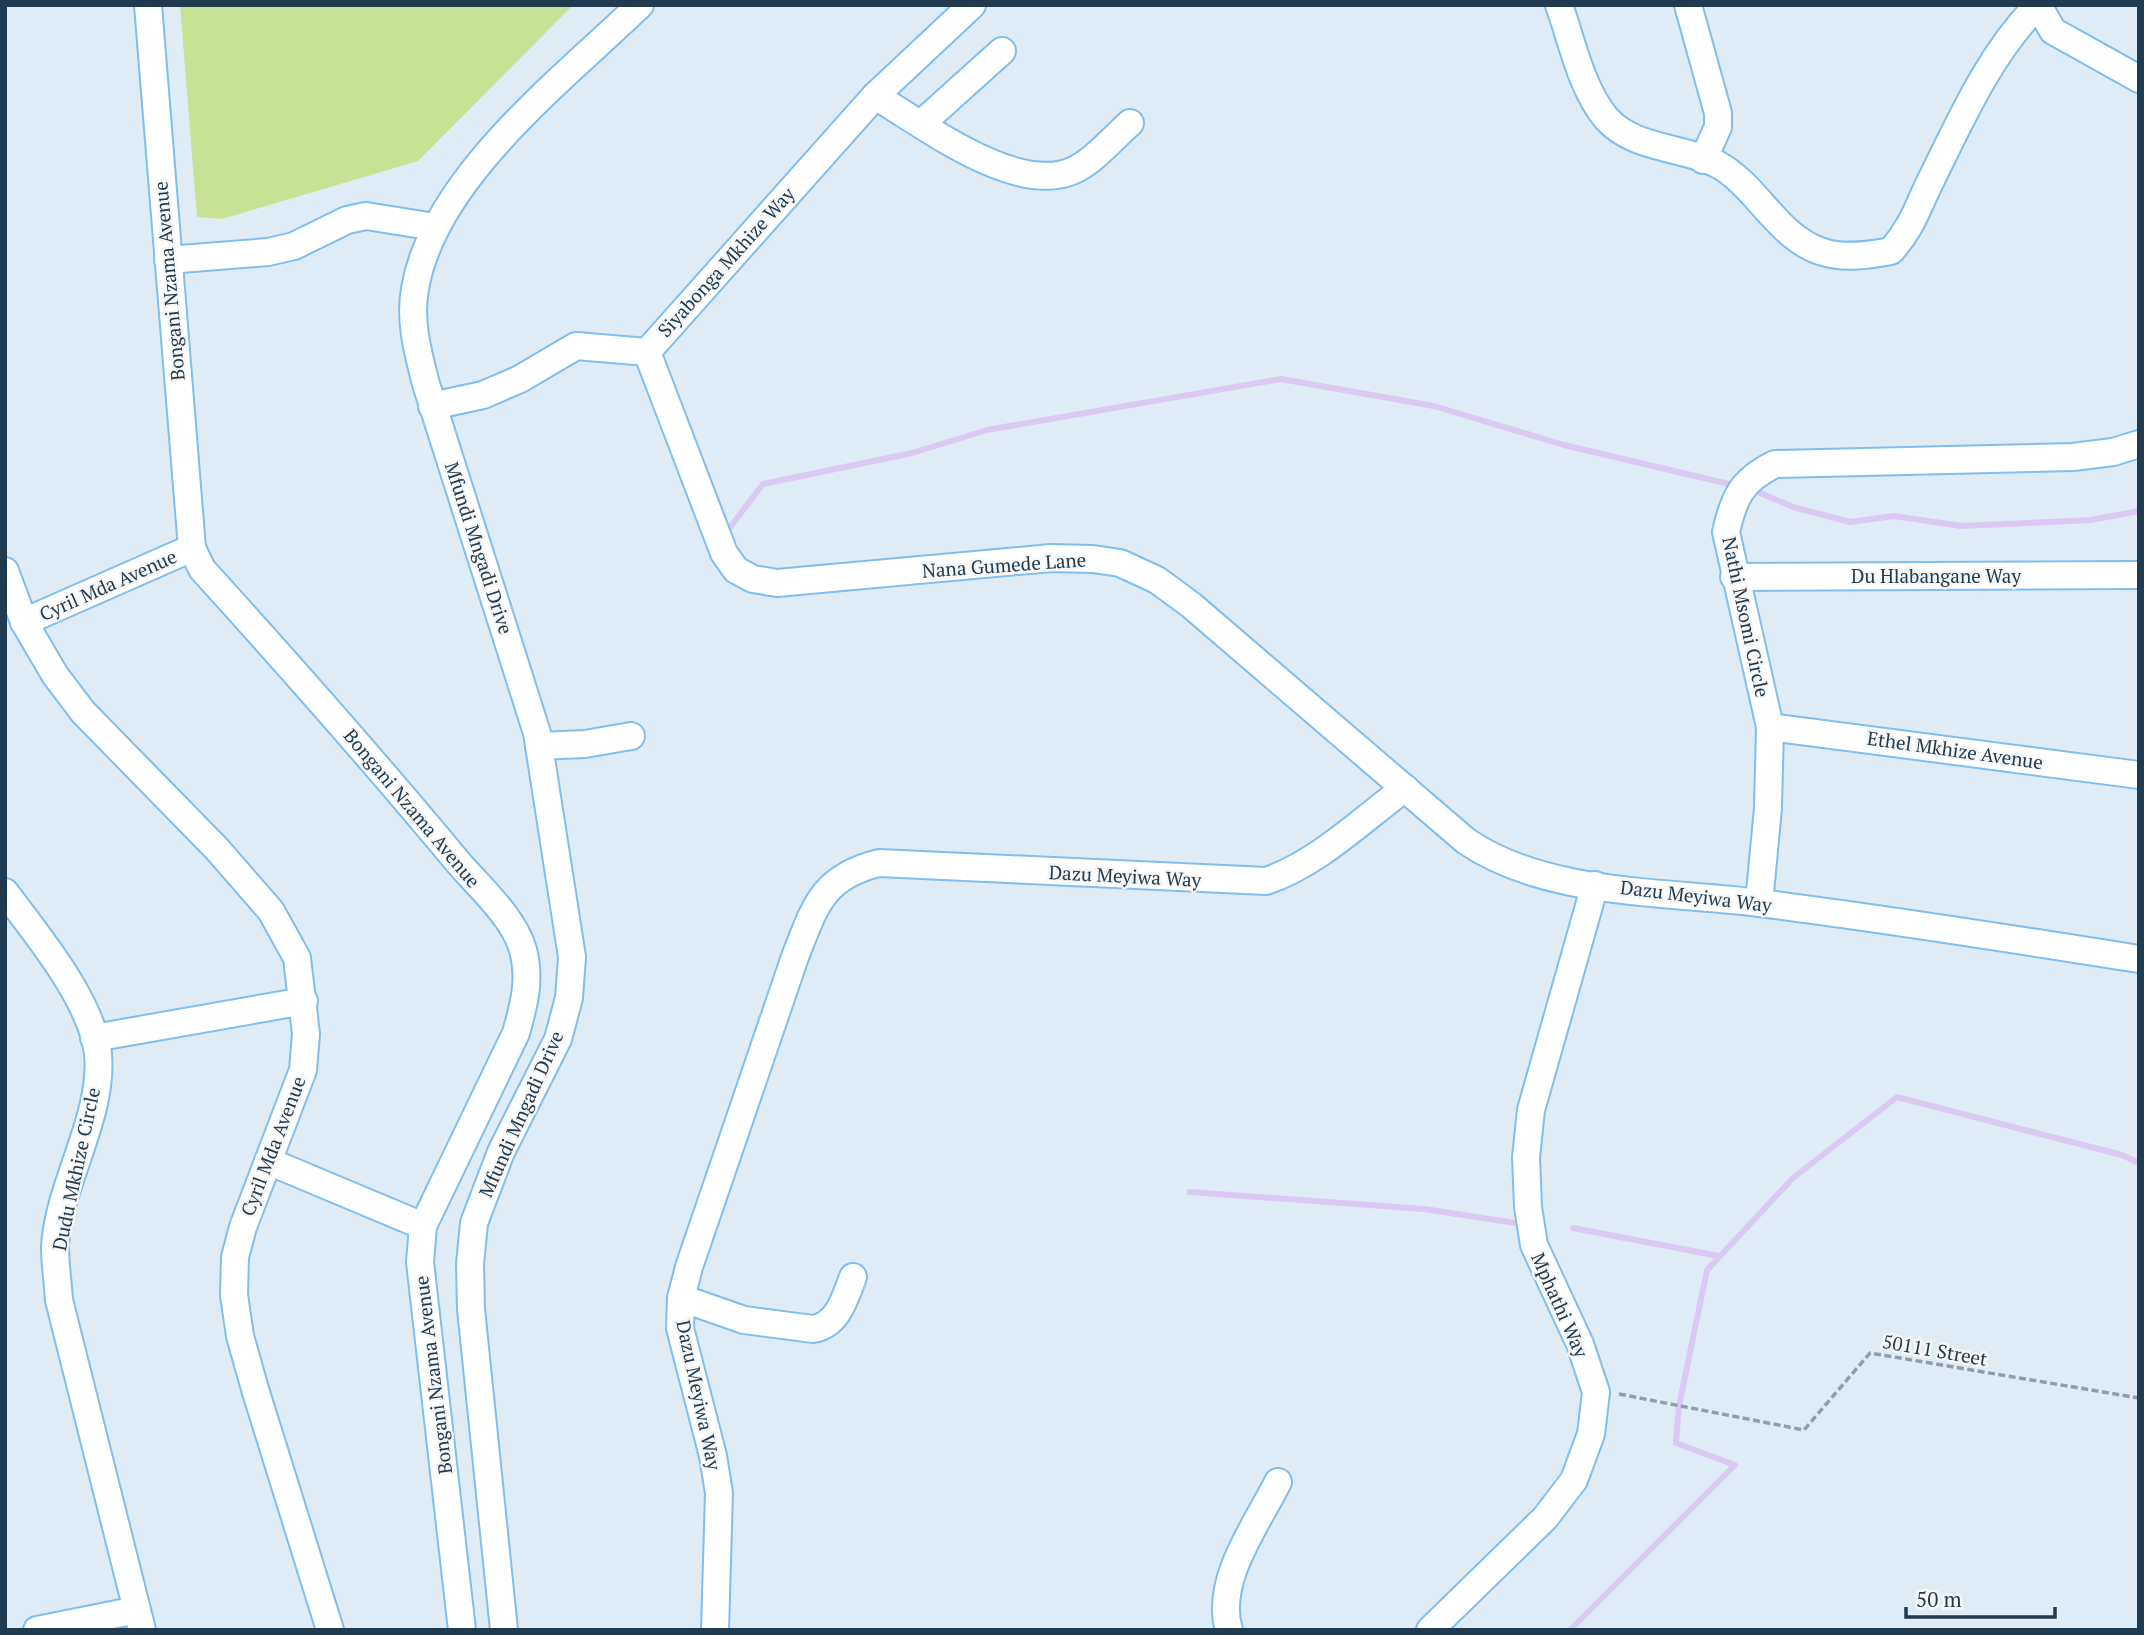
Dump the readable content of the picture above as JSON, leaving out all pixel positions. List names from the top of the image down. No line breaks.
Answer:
{"streets":{"street":["Siyabonga Mkhize Way","Bongani Nzama Avenue","Mfundi Mngadi Drive","Nana Gumede Lane","Du Hlabangane Way","Cyril Mda Avenue","Nathi Msomi Circle","Ethel Mkhize Avenue","Dazu Meyiwa Way","Dudu Mkhize Circle","Mphathi Way"],"path":["50111 Street"]},"crossings":[["Siyabonga Mkhize Way","Nana Gumede Lane"],["Bongani Nzama Avenue","Cyril Mda Avenue"],["Nana Gumede Lane","Dazu Meyiwa Way"],["Du Hlabangane Way","Nathi Msomi Circle"],["Nathi Msomi Circle","Ethel Mkhize Avenue"],["Nathi Msomi Circle","Dazu Meyiwa Way"],["Dazu Meyiwa Way","Mphathi Way"],["Mphathi Way","50111 Street"]],"scale_bar":"50 m"}
